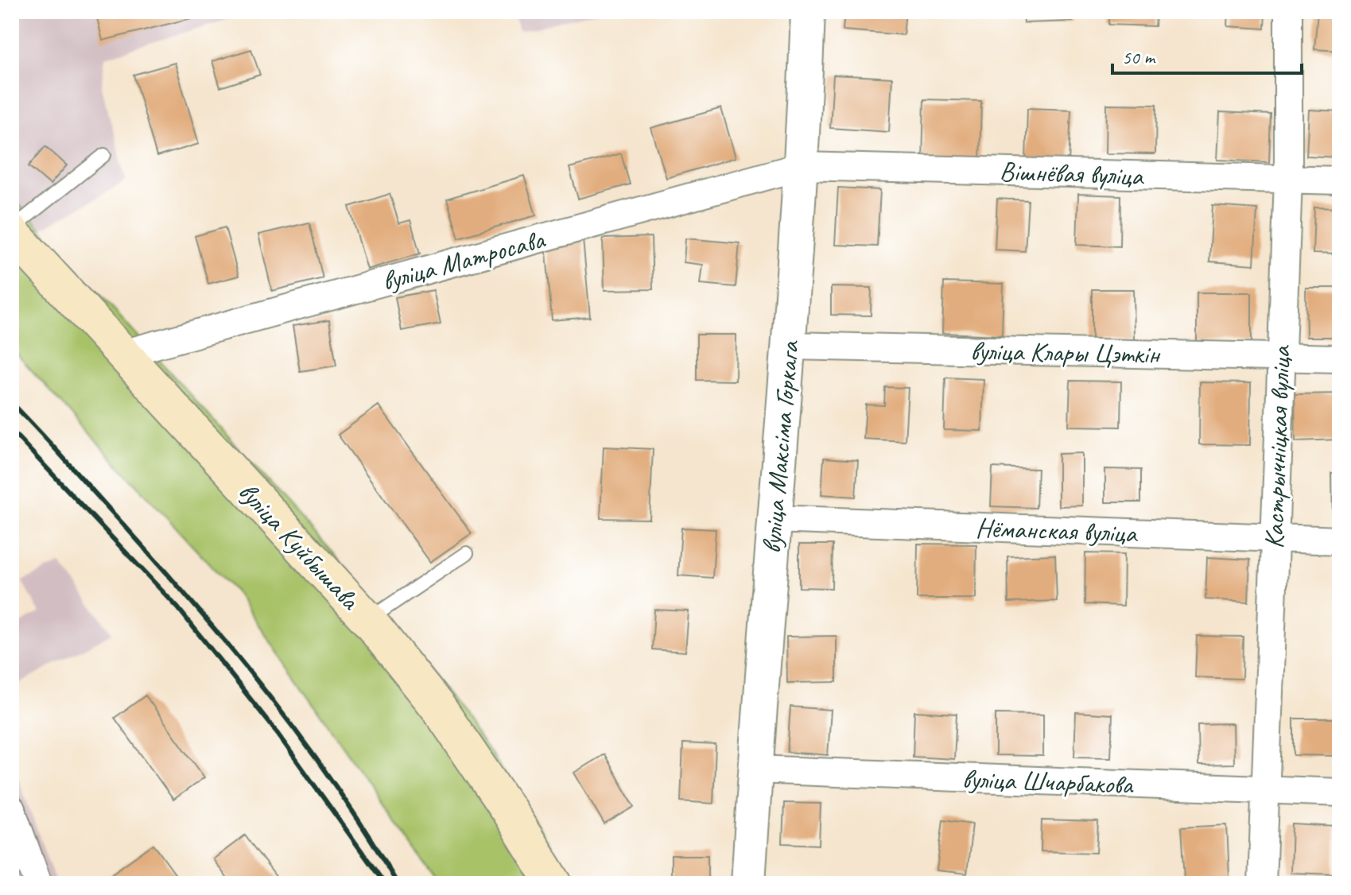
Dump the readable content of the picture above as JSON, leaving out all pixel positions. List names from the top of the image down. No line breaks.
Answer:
{"streets":{"main road":["вуліца Куйбышава"],"street":["Вішнёвая вуліца","вуліца Матросава","вуліца Клары Цэткін","вуліца Максіма Горкага","Кастрычніцкая вуліца","Нёманская вуліца","вуліца Шчарбакова"]},"crossings":[["Вішнёвая вуліца","вуліца Матросава"],["Вішнёвая вуліца","вуліца Максіма Горкага"],["Вішнёвая вуліца","Кастрычніцкая вуліца"],["вуліца Матросава","вуліца Максіма Горкага"],["вуліца Матросава","вуліца Куйбышава"],["вуліца Клары Цэткін","вуліца Максіма Горкага"],["вуліца Клары Цэткін","Кастрычніцкая вуліца"],["вуліца Максіма Горкага","Нёманская вуліца"],["вуліца Максіма Горкага","вуліца Шчарбакова"],["Кастрычніцкая вуліца","Нёманская вуліца"],["Кастрычніцкая вуліца","вуліца Шчарбакова"]],"scale_bar":"50 m"}
